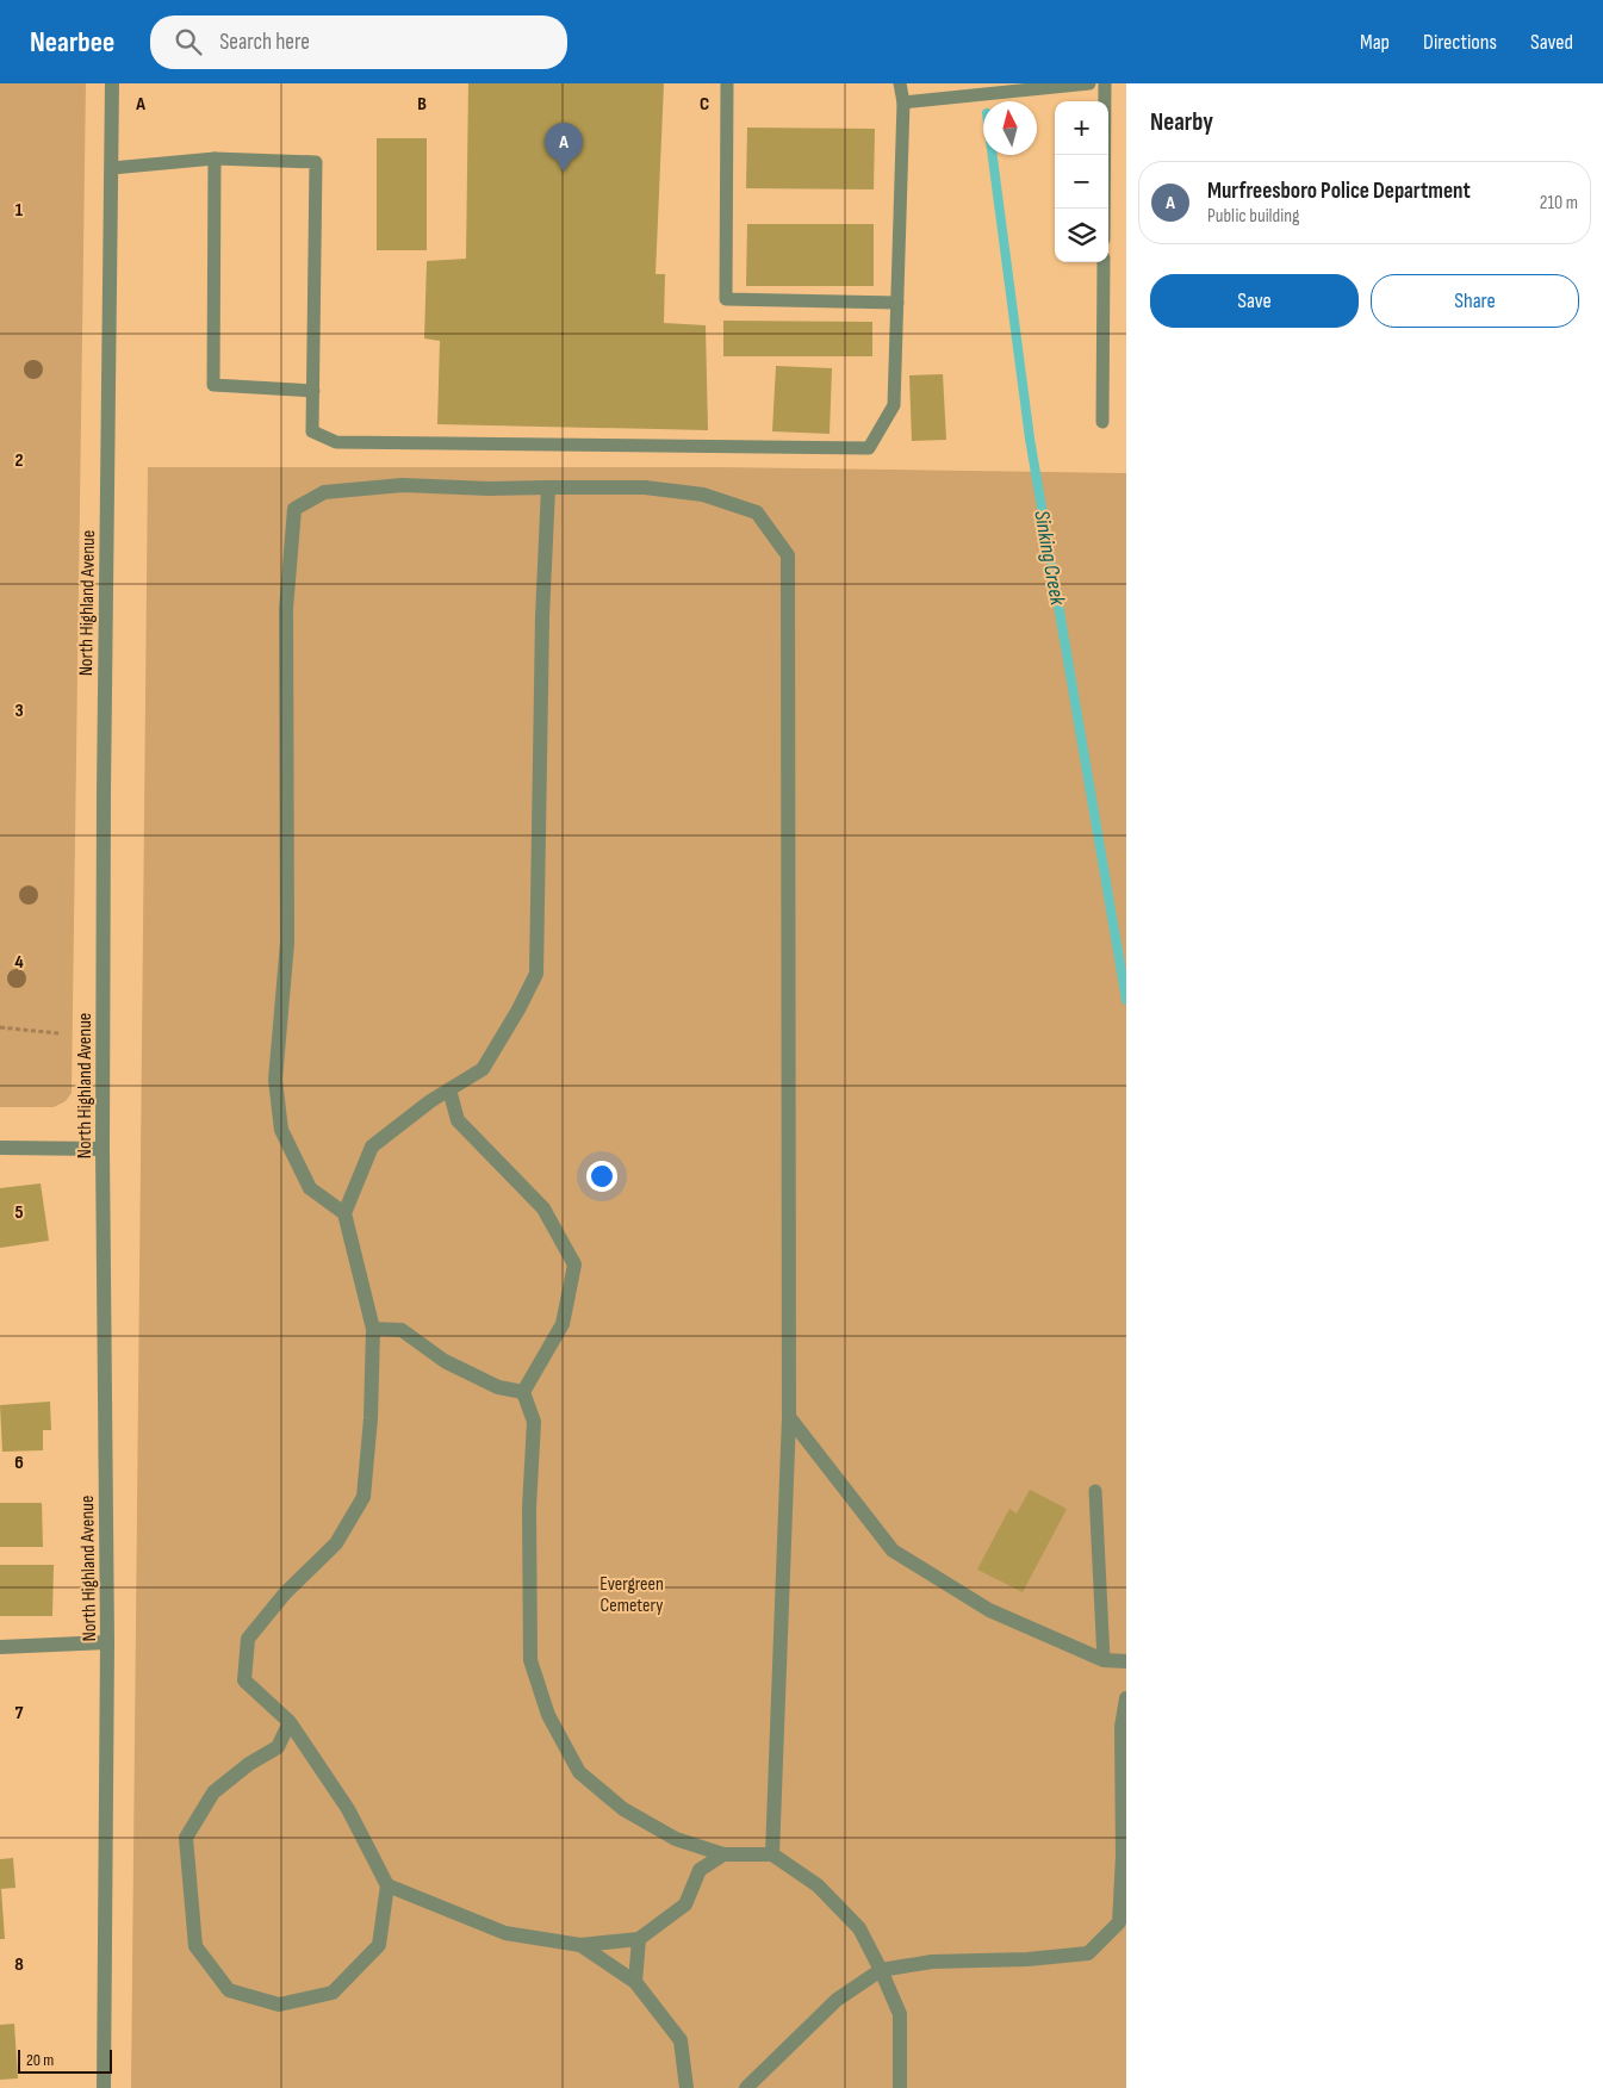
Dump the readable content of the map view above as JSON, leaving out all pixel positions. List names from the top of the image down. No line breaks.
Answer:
{"streets":{"street":["North Highland Avenue"]},"water":["Sinking Creek"],"parks":["Evergreen Cemetery"],"scale_bar":"20 m","north":"top","page":{"header":"Nearbee","search":"Search here","nav":["Map","Directions","Saved"],"heading":"Nearby","map_buttons":["+","−"],"pins":"A","list":[{"mark":"A","name":"Murfreesboro Police Department","note":"Public building","value":"210 m"}],"buttons":["Save","Share"],"scale":"20 m"},"grid":{"columns":["A","B","C"],"rows":["1","2","3","4","5","6","7","8"]}}
